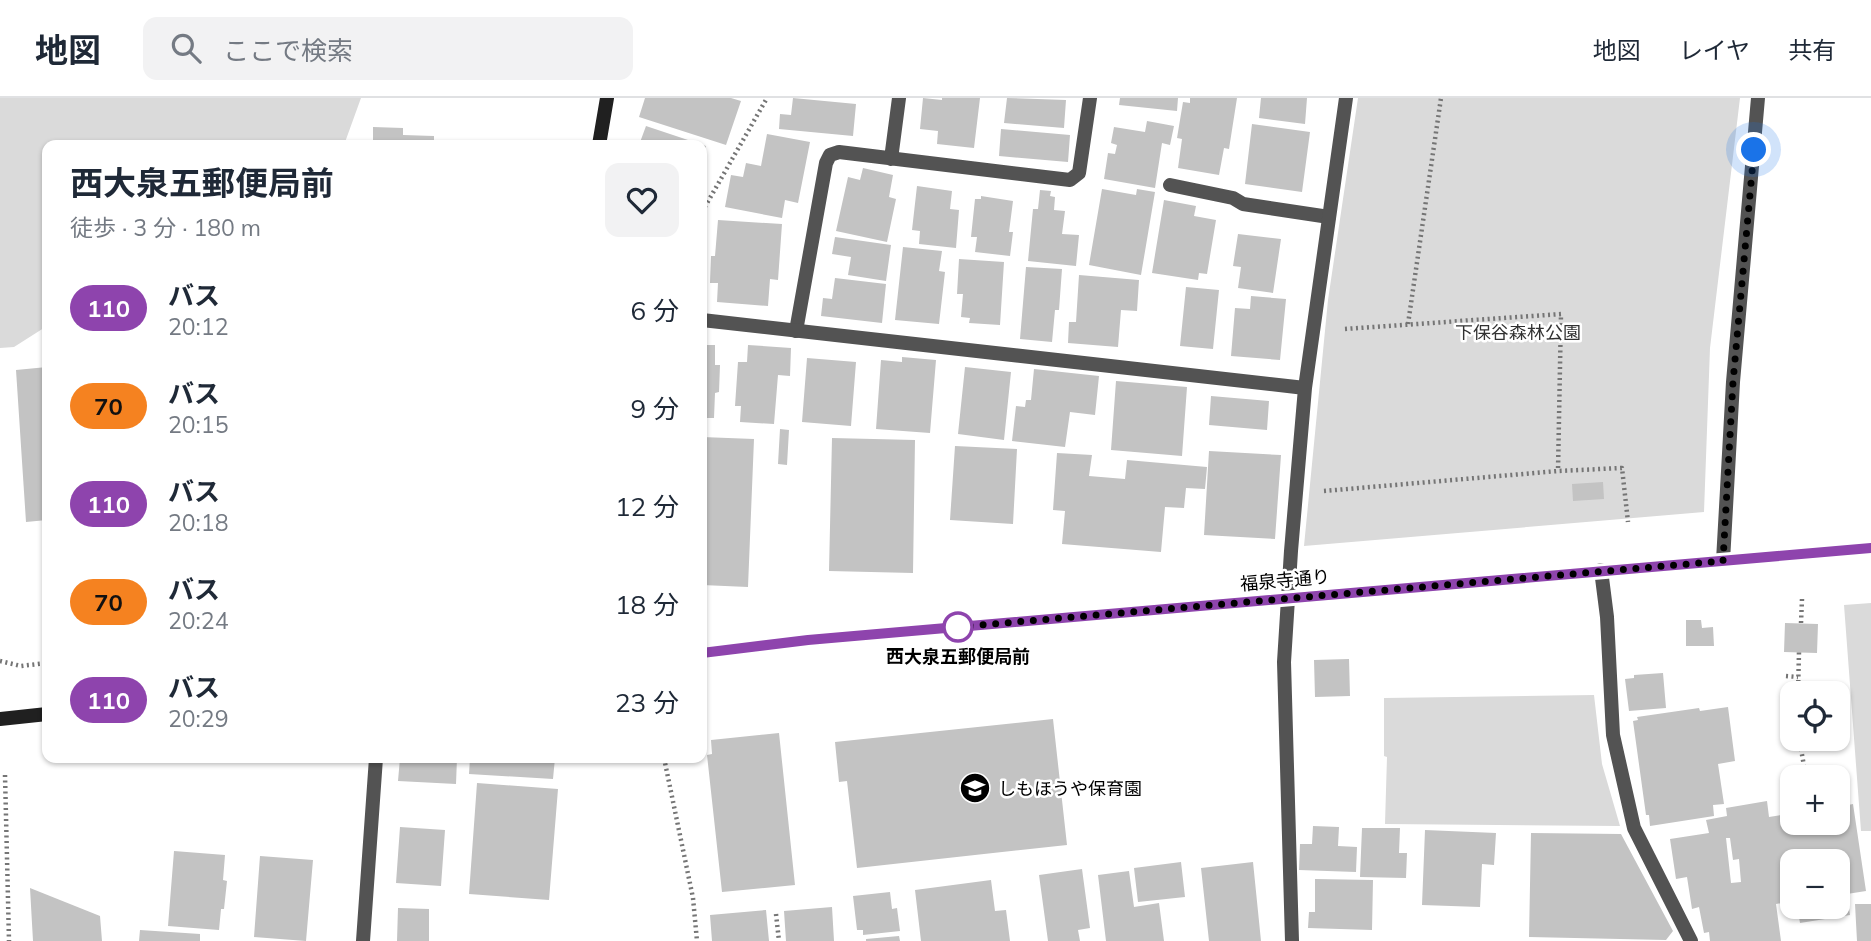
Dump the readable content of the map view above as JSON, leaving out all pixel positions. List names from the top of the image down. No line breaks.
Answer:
{"streets":{"street":["福泉寺通り"]},"parks":["下保谷森林公園"],"places":{"other":["西大泉五郵便局前"],"school or university":["しもほうや保育園"]},"lines":["bus line 110"],"page":{"header":"地図","search":"ここで検索","nav":["地図","レイヤ","共有"],"heading":["西大泉五郵便局前","徒歩 · 3 分 · 180 m"],"list":[{"mark":"110","name":"バス","note":"20:12","value":"6 分"},{"mark":"70","name":"バス","note":"20:15","value":"9 分"},{"mark":"110","name":"バス","note":"20:18","value":"12 分"},{"mark":"70","name":"バス","note":"20:24","value":"18 分"},{"mark":"110","name":"バス","note":"20:29","value":"23 分"}],"map_buttons":["+","−"]}}
